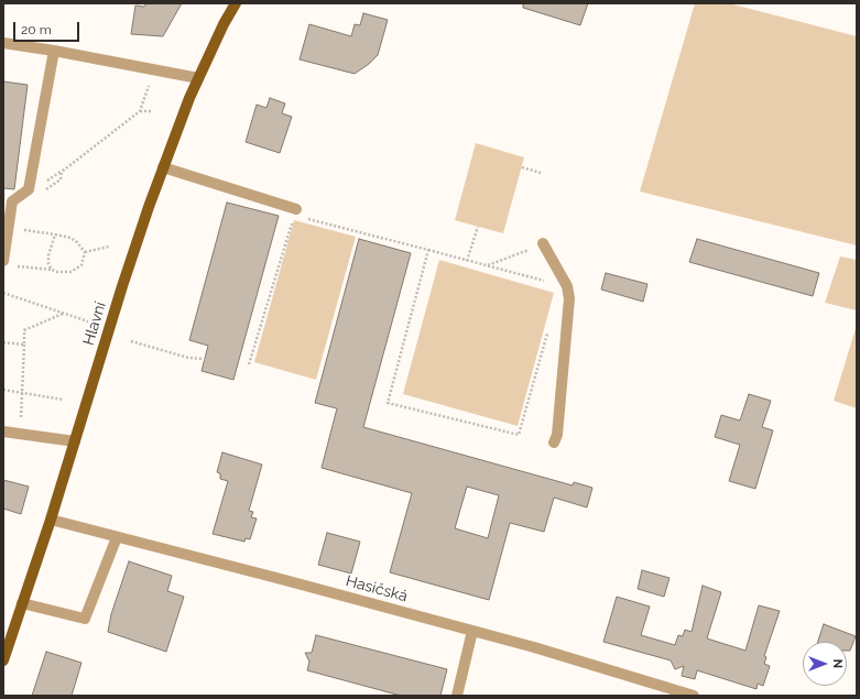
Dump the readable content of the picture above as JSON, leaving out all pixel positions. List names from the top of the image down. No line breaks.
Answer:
{"streets":{"main road":["Hlavní"],"street":["Hasičská"]},"crossings":[["Hlavní","Hasičská"]],"scale_bar":"20 m","north":"right"}
